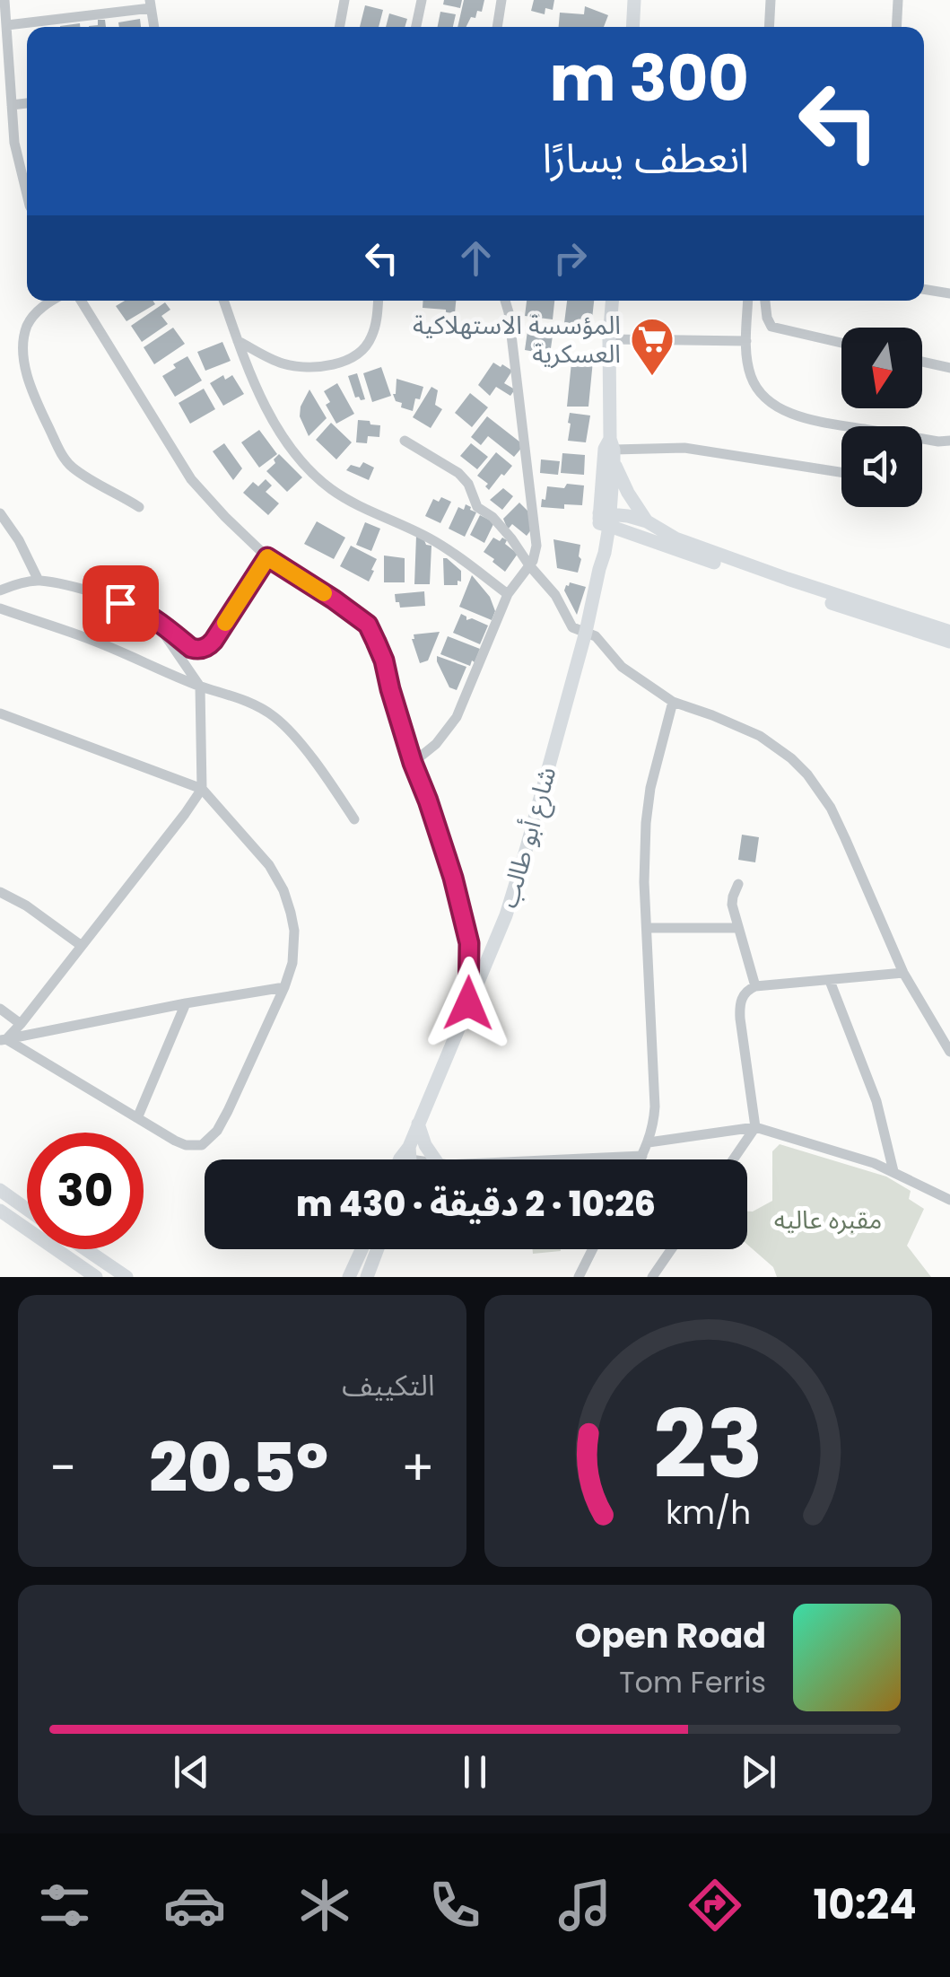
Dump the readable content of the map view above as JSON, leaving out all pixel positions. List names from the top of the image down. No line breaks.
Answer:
{"streets":{"street":["شارع أبو طالب"]},"parks":["مقبره عاليه"],"places":{"supermarket":["المؤسسة الاستهلاكية العسكرية"]},"north":"bottom","page":{"turn":["300 m","انعطف يسارًا"],"limit":"30","trip":"10:26 · 2 دقيقة · 430 m","tile":"التكييف","heat":["−","20.5°","+"],"song":["Open Road","Tom Ferris"],"tabs":"10:24","gauge":["23","km/h"]}}
